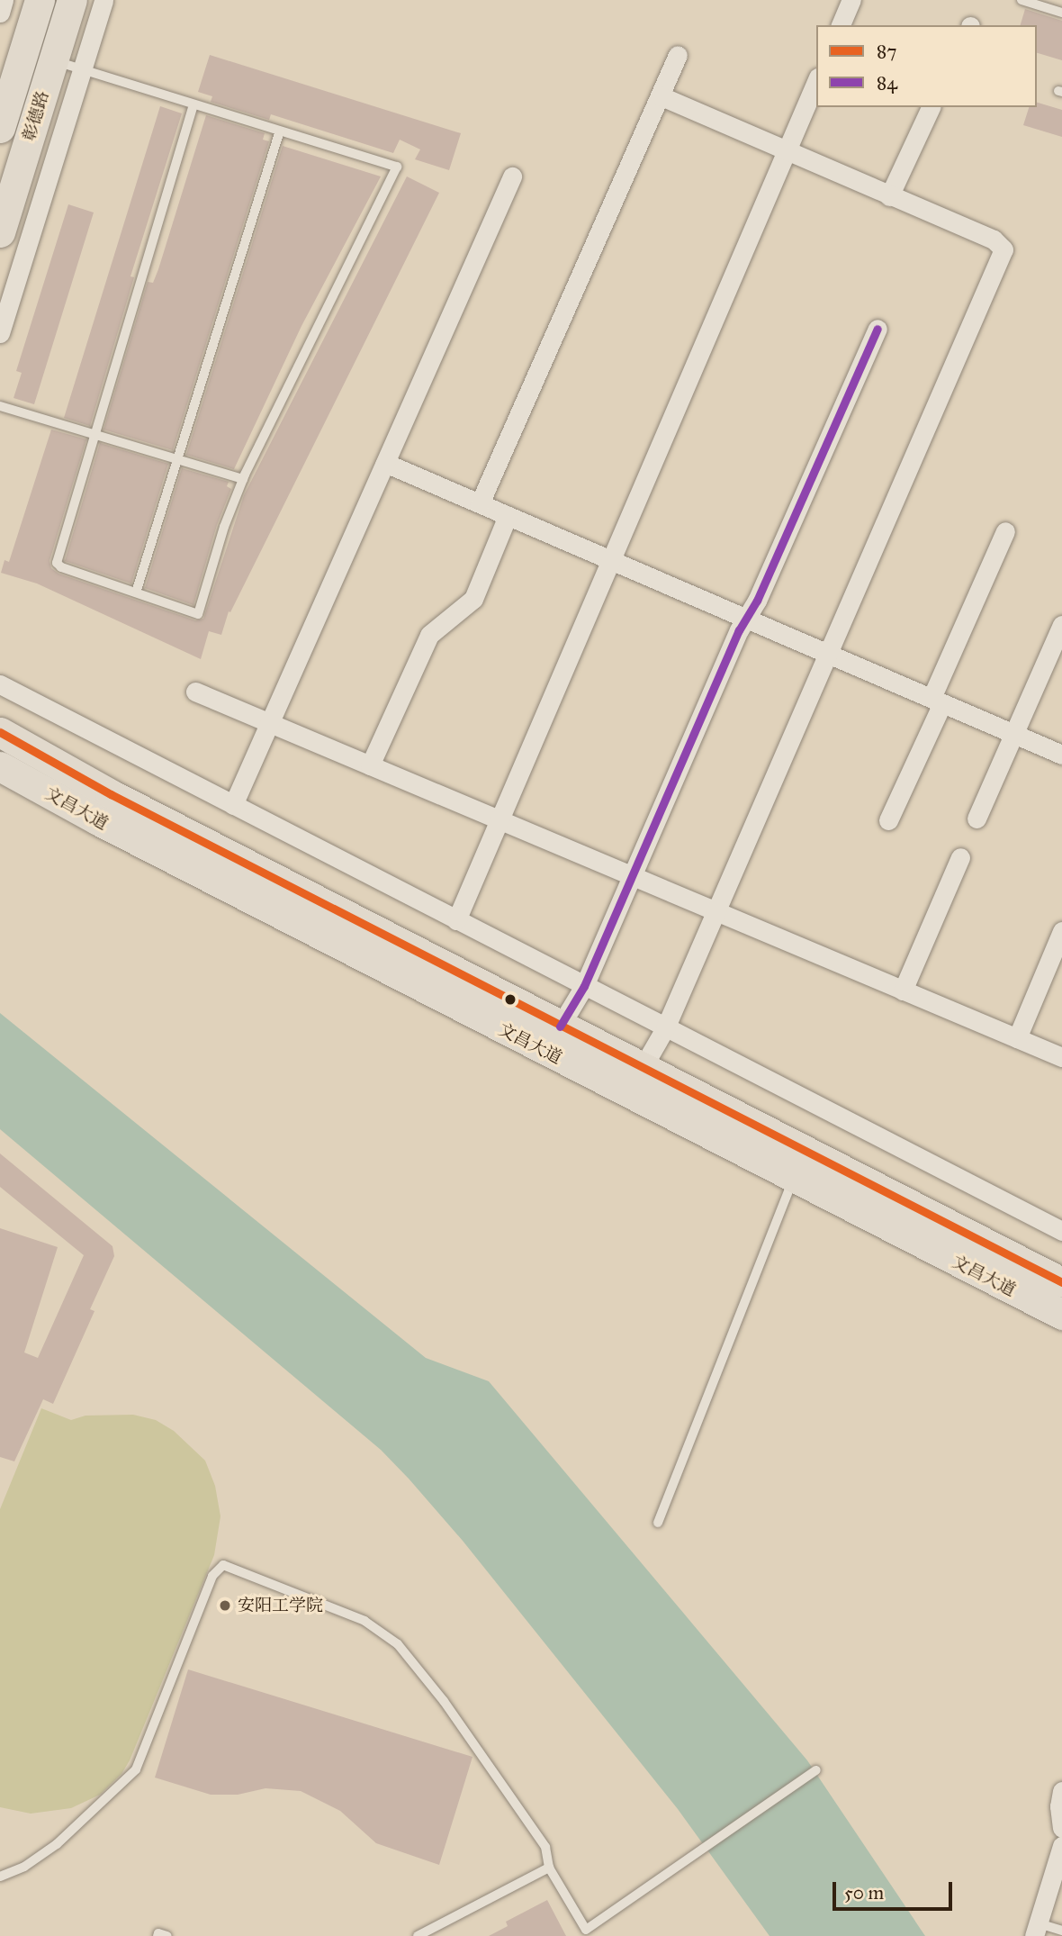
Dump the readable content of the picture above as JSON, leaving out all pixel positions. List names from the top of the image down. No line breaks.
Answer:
{"streets":{"main road":["彰德路","文昌大道"]},"places":["安阳工学院"],"lines":["transit line 84","transit line 87"],"legend":["87","84"],"scale_bar":"50 m"}
